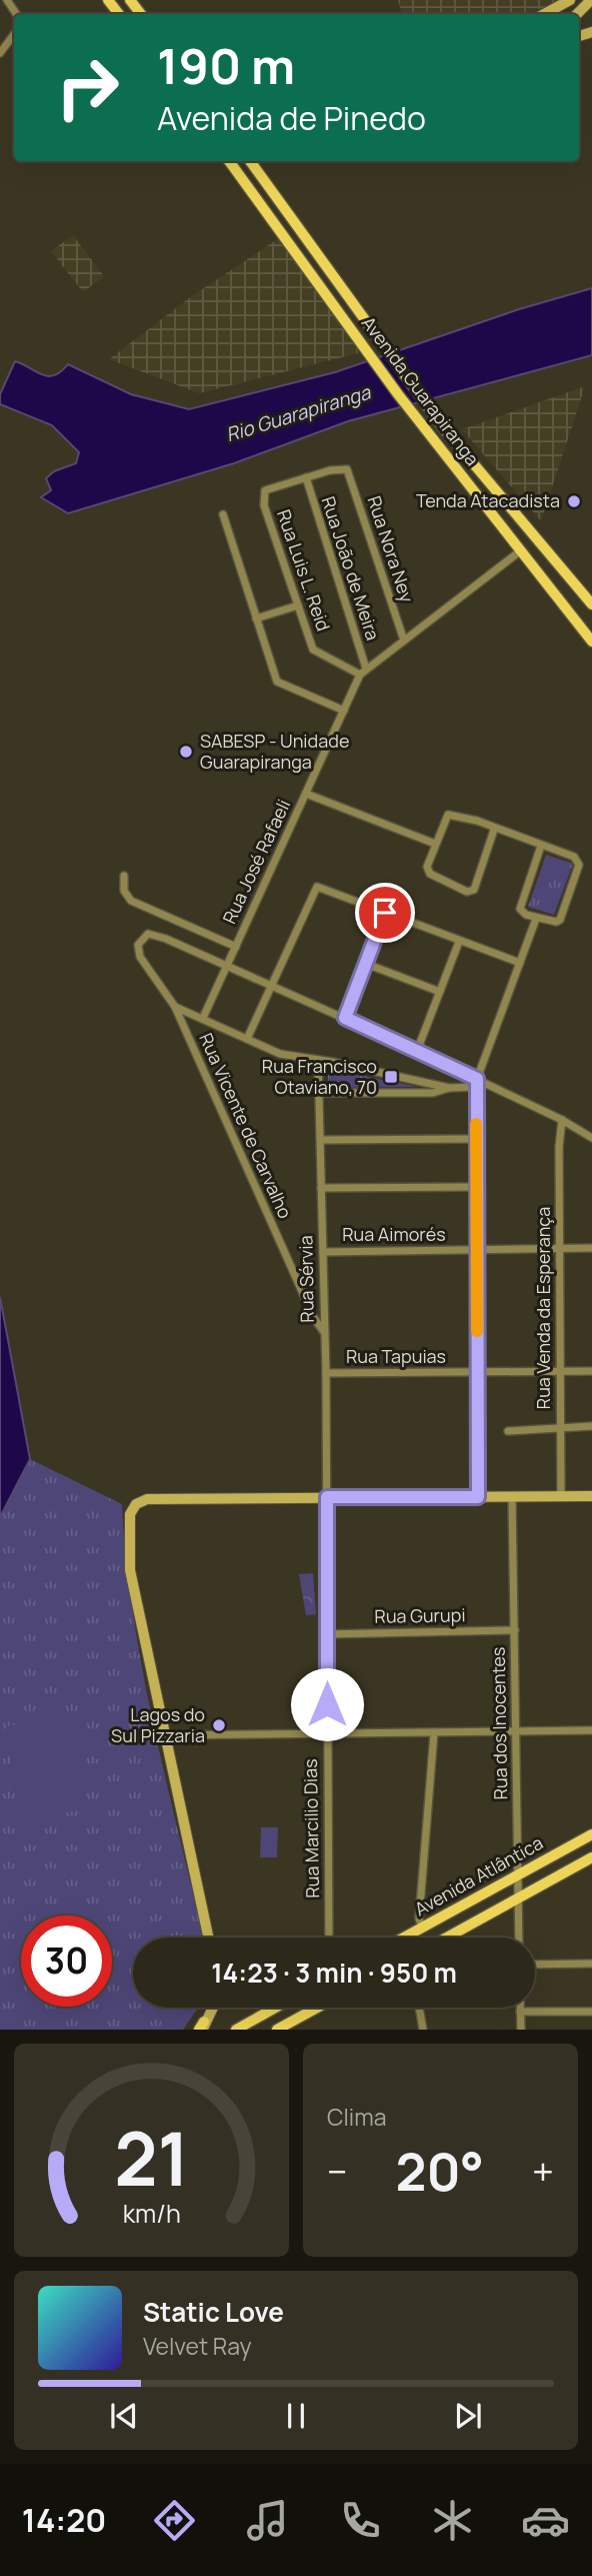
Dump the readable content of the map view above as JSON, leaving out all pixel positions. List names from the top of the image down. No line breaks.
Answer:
{"streets":{"main road":["Avenida Guarapiranga","Avenida Atlântica"],"street":["Rua Nora Ney","Rua João de Meira","Rua Luis L. Reid","Rua José Rafaeli","Rua Vicente de Carvalho","Rua Aimorés","Rua Sérvia","Rua Venda da Esperança","Rua Tapuias","Rua Gurupi","Rua dos Inocentes","Rua Marcilio Dias"]},"crossings":[["Avenida Guarapiranga","Rua José Rafaeli"],["Rua Nora Ney","Rua João de Meira"],["Rua Nora Ney","Rua Luis L. Reid"],["Rua Nora Ney","Rua José Rafaeli"],["Rua João de Meira","Rua Luis L. Reid"],["Rua João de Meira","Rua José Rafaeli"],["Rua Luis L. Reid","Rua José Rafaeli"],["Rua José Rafaeli","Rua Vicente de Carvalho"],["Rua Vicente de Carvalho","Rua Sérvia"],["Rua Aimorés","Rua Sérvia"],["Rua Aimorés","Rua Venda da Esperança"],["Rua Sérvia","Rua Tapuias"],["Rua Sérvia","Rua Marcilio Dias"],["Rua Venda da Esperança","Rua Tapuias"],["Rua Gurupi","Rua dos Inocentes"],["Rua Gurupi","Rua Marcilio Dias"],["Rua dos Inocentes","Avenida Atlântica"]],"water":["Rio Guarapiranga"],"places":{"other":["Tenda Atacadista","SABESP - Unidade Guarapiranga","Lagos do Sul Pizzaria"],"transit":["Rua Francisco Otaviano, 70"]},"page":{"turn":["190 m","Avenida de Pinedo"],"limit":"30","trip":"14:23 · 3 min · 950 m","tile":"Clima","heat":["−","20°","+"],"song":["Static Love","Velvet Ray"],"tabs":"14:20","gauge":["21","km/h"]}}
